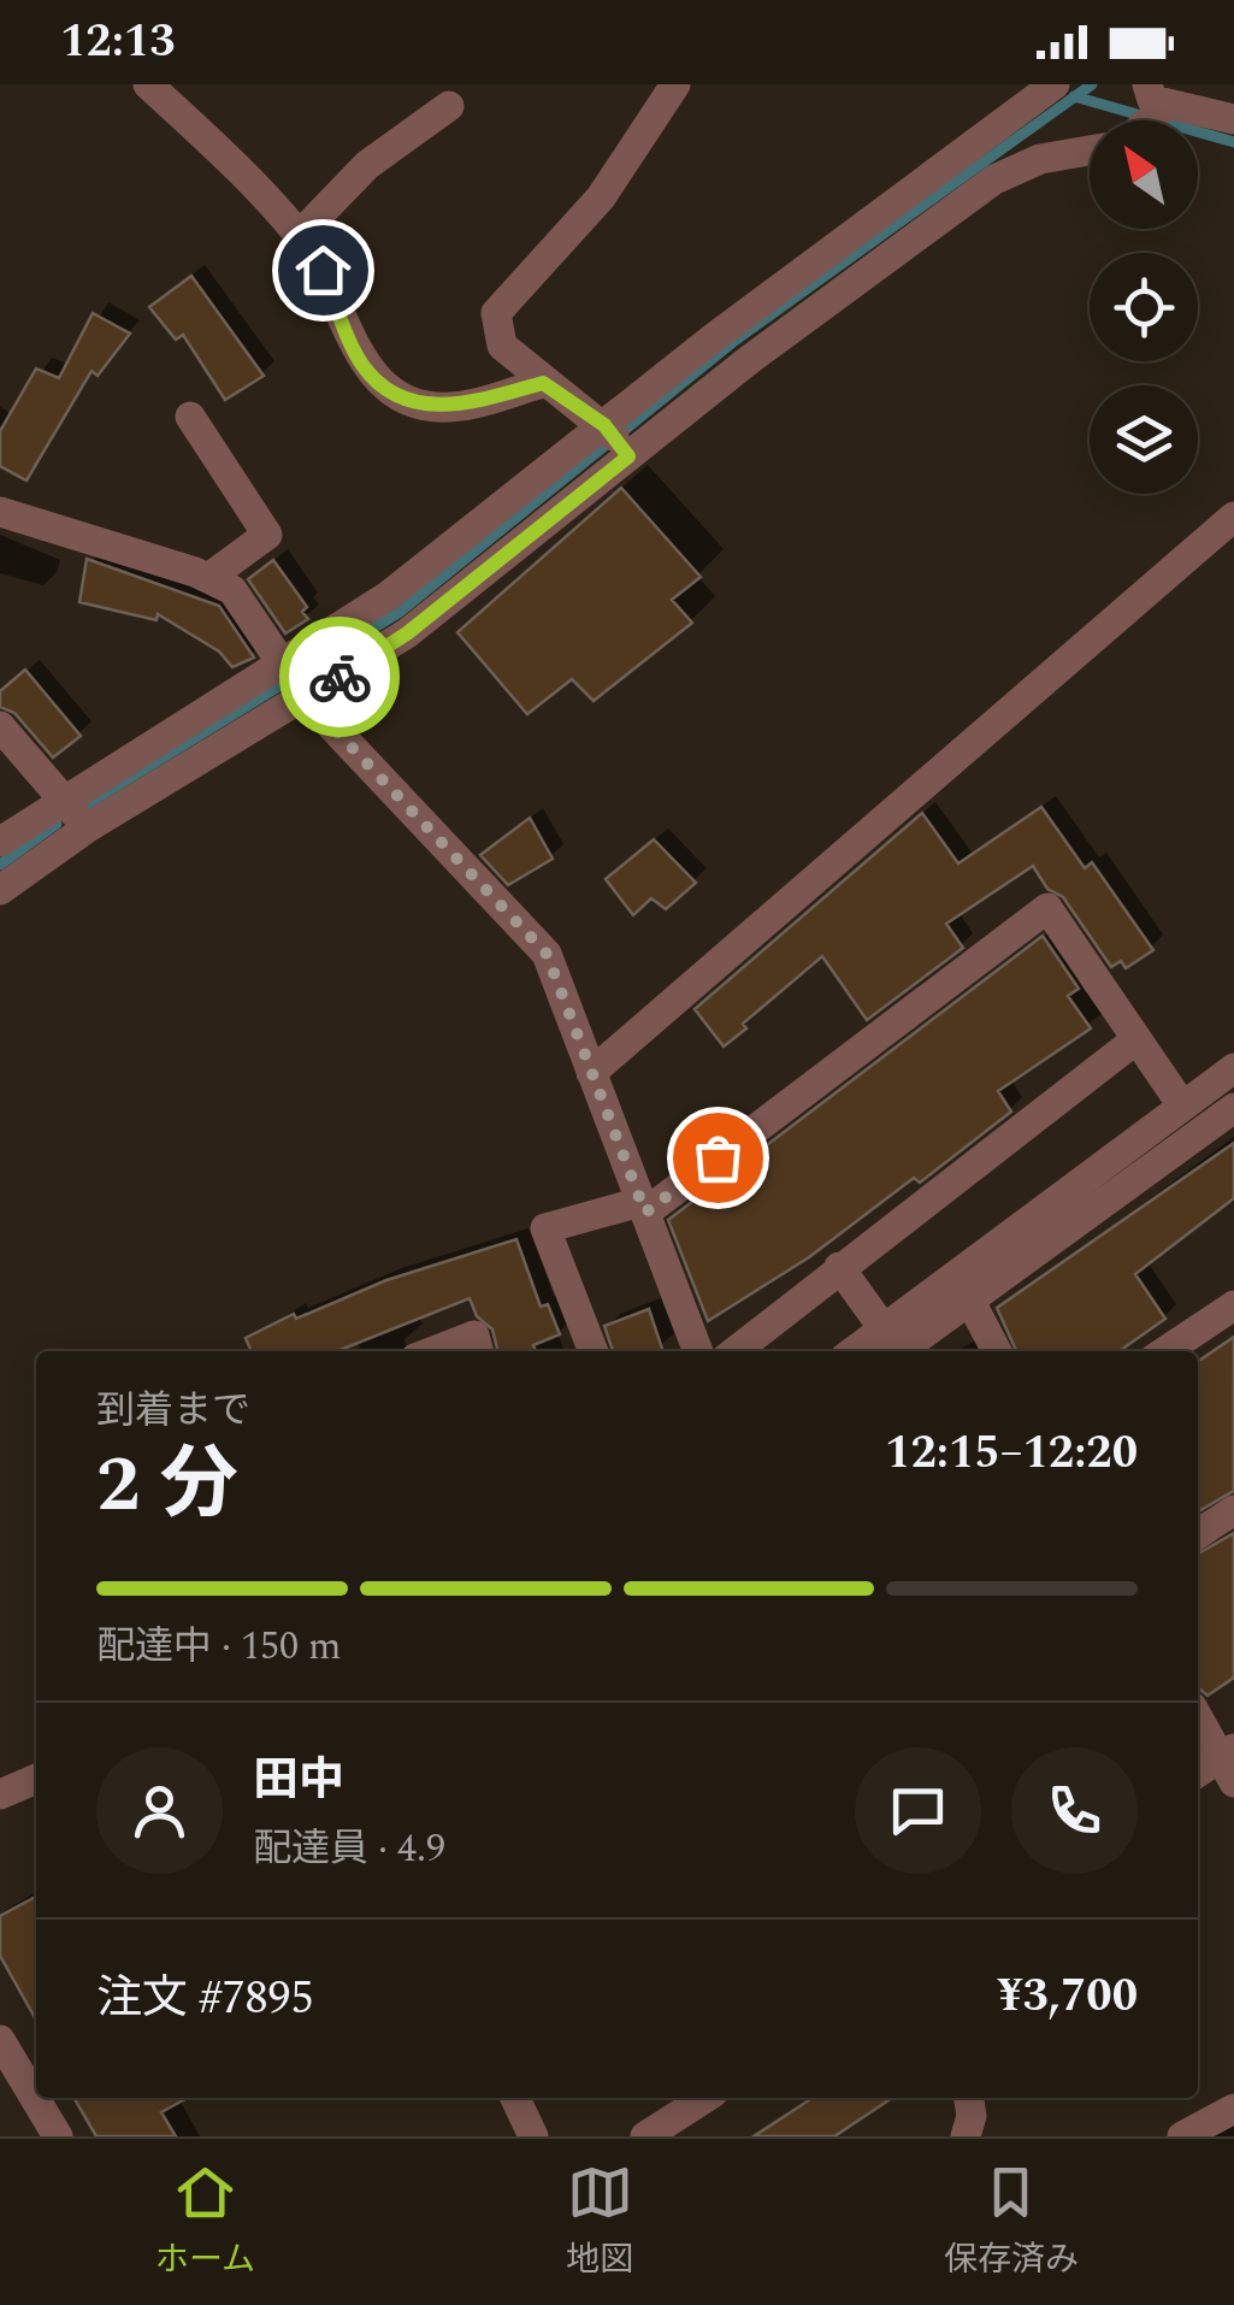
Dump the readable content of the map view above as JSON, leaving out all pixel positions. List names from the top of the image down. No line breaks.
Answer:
{"north":"top left","page":{"status":"12:13","heading":["2 分","到着まで","12:15–12:20"],"panel":["田中","配達員 · 4.9","注文 #7895","¥3,700"],"bar":"配達中 · 150 m","tabs":["ホーム","地図","保存済み"]}}
